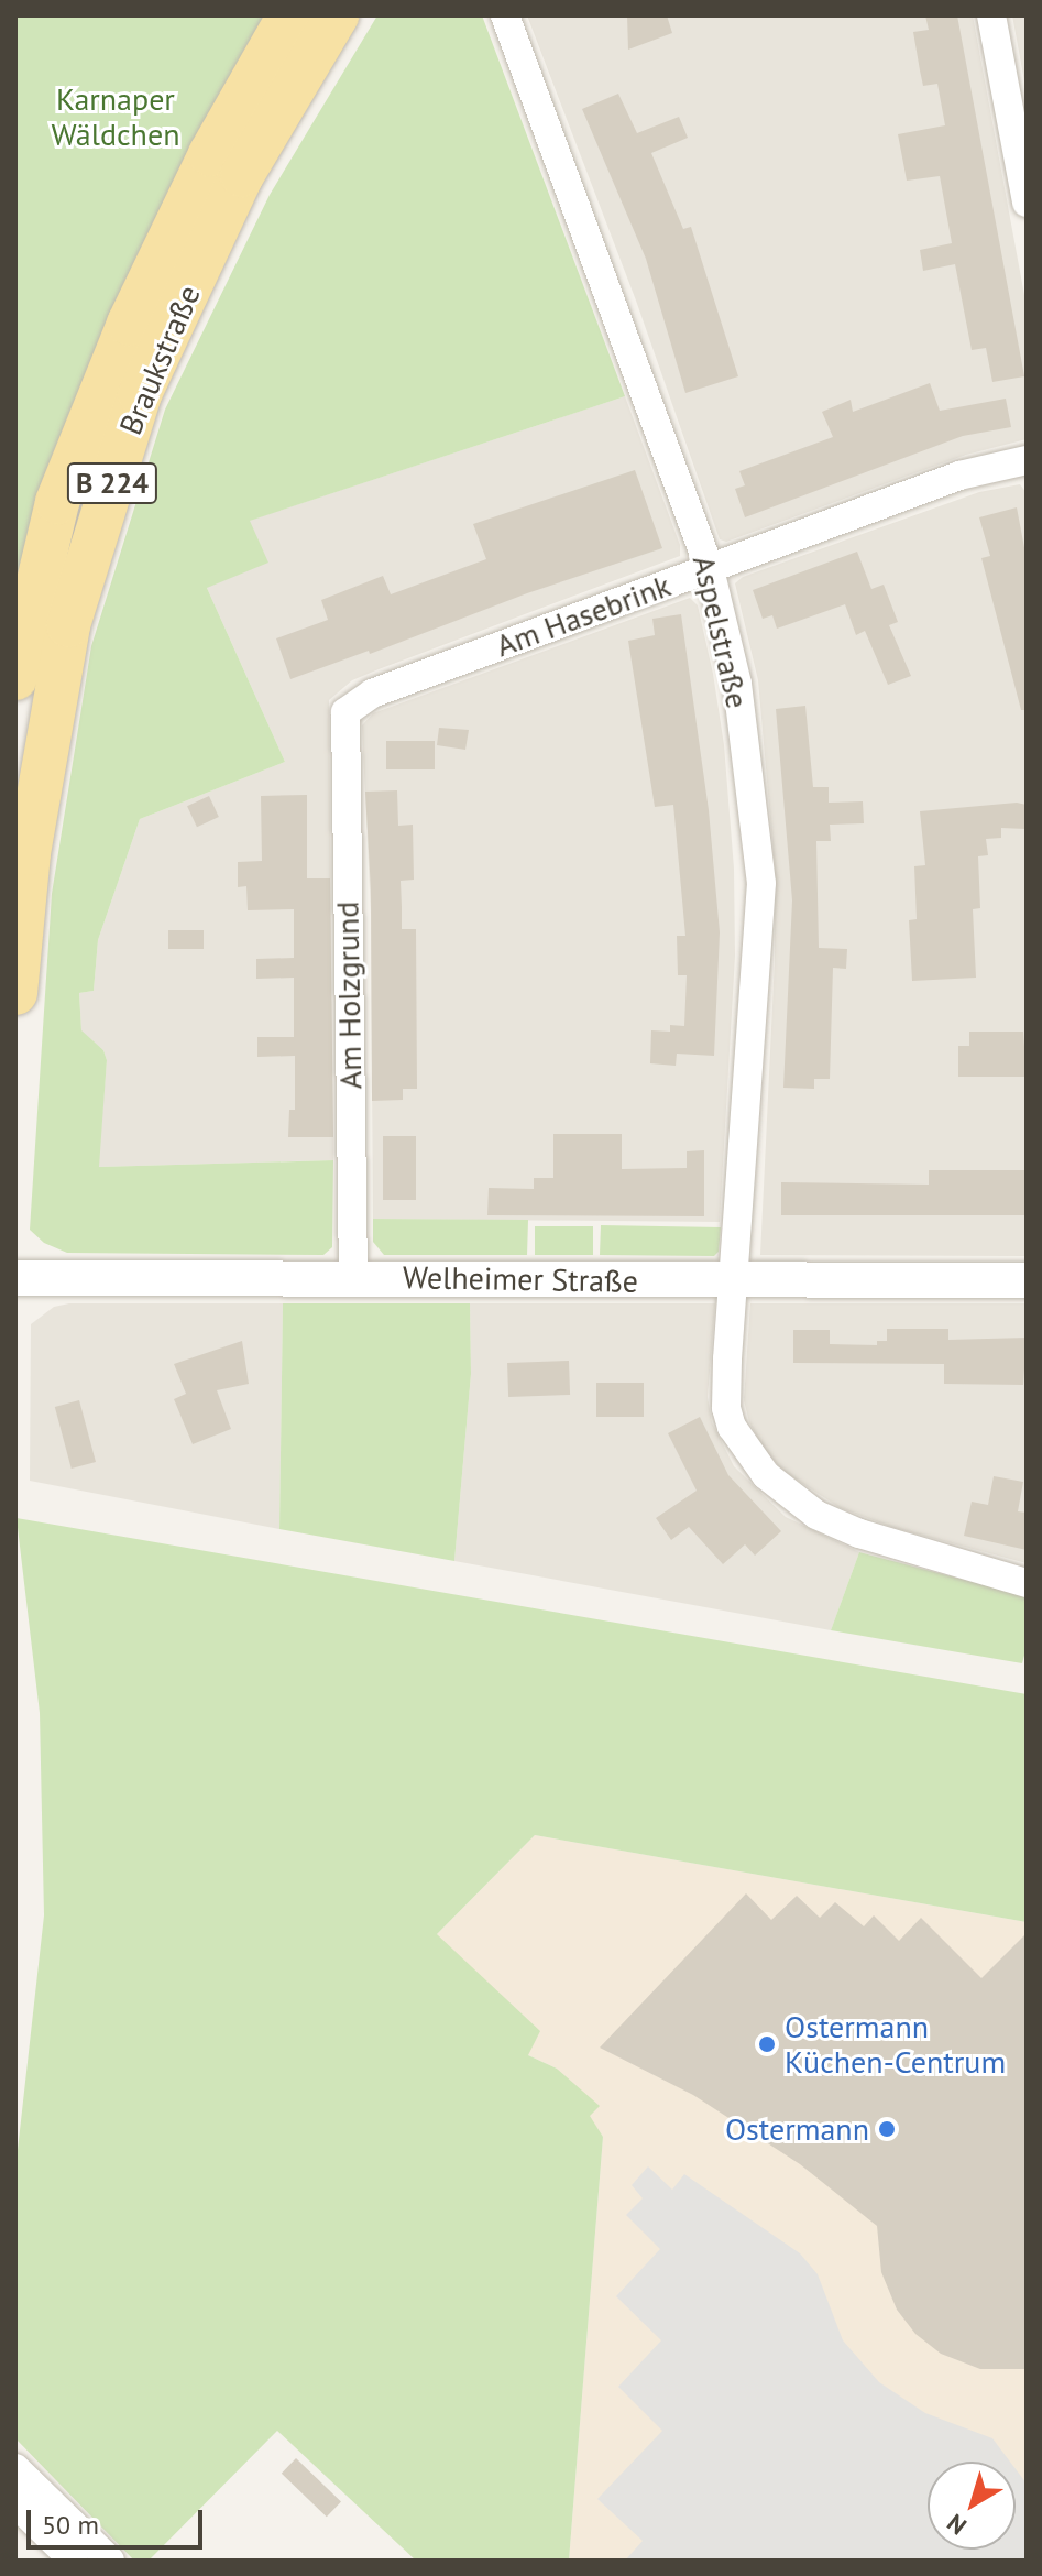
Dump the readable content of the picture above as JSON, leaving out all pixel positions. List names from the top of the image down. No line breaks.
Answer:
{"streets":{"main road":["Braukstraße","B 224"],"street":["Am Hasebrink","Aspelstraße","Am Holzgrund","Welheimer Straße"]},"crossings":[["Am Hasebrink","Aspelstraße"],["Am Hasebrink","Am Holzgrund"],["Aspelstraße","Welheimer Straße"],["Am Holzgrund","Welheimer Straße"]],"parks":["Karnaper Wäldchen"],"places":["Ostermann Küchen-Centrum","Ostermann"],"scale_bar":"50 m","north":"bottom left"}
